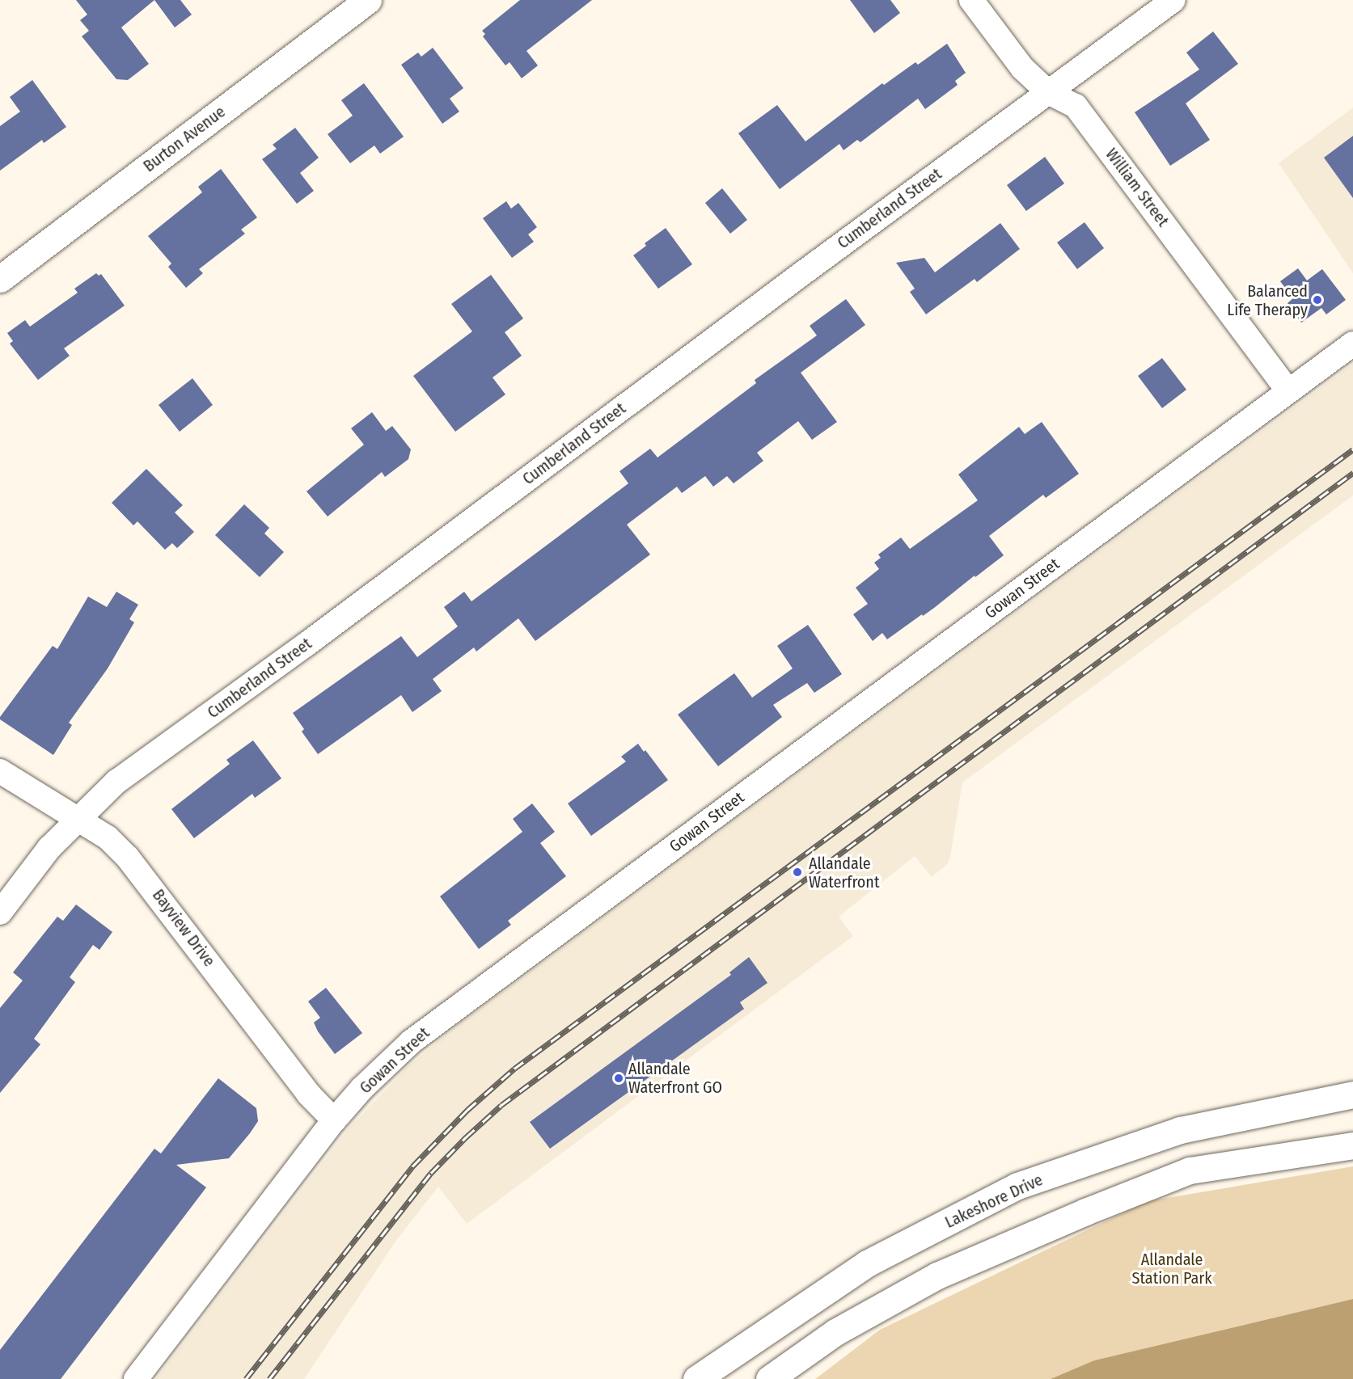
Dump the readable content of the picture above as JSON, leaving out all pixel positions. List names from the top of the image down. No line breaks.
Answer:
{"streets":{"main road":["Burton Avenue","Lakeshore Drive"],"street":["William Street","Cumberland Street","Gowan Street","Bayview Drive"]},"crossings":[["William Street","Cumberland Street"],["William Street","Gowan Street"],["Cumberland Street","Bayview Drive"],["Gowan Street","Bayview Drive"]],"parks":["Allandale Station Park"],"places":["Balanced Life Therapy","Allandale Waterfront","Allandale Waterfront GO"]}
